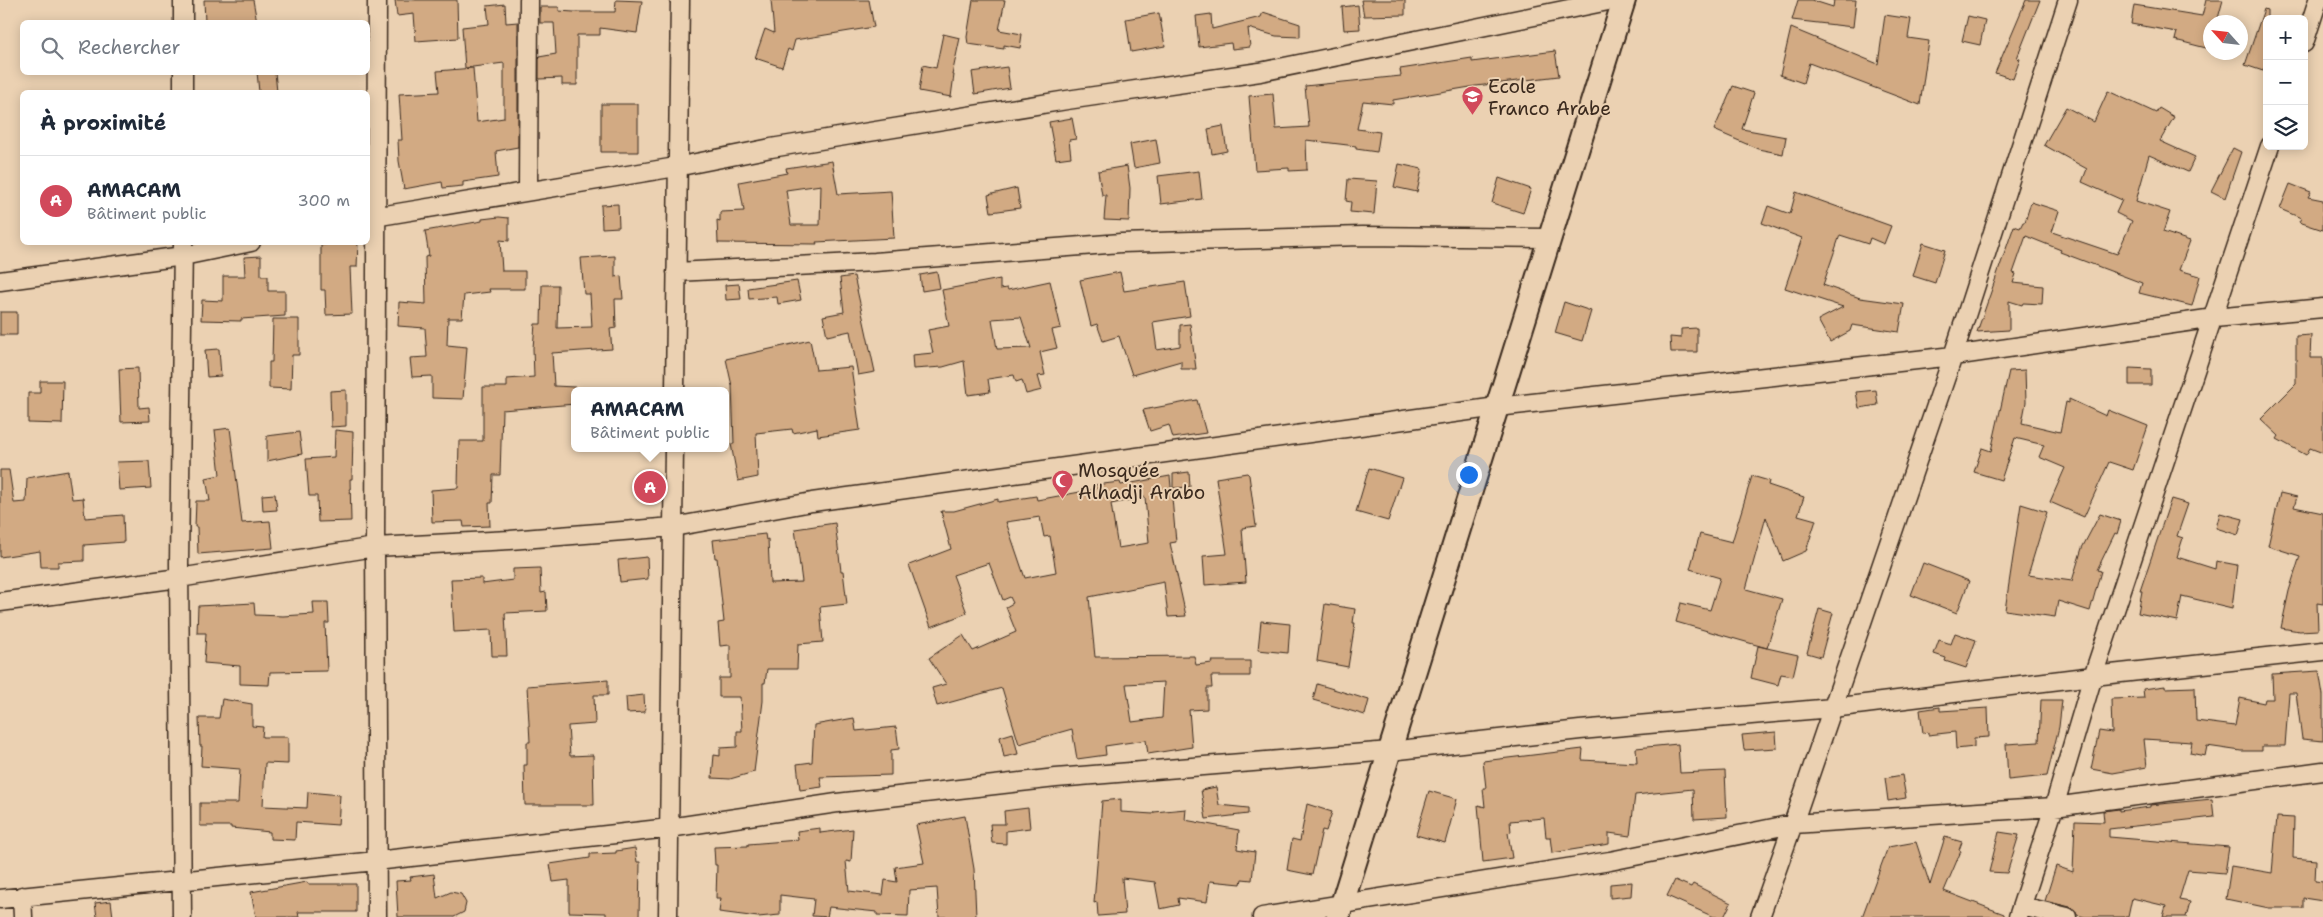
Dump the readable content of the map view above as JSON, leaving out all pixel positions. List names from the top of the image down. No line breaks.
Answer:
{"places":{"school or university":["Ecole Franco Arabe"],"mosque":["Mosquée Alhadji Arabo"]},"north":"top left","page":{"map_buttons":["+","−"],"search":"Rechercher","heading":"À proximité","list":[{"mark":"A","name":"AMACAM","note":"Bâtiment public","value":"300 m"}],"popup":["AMACAM","Bâtiment public"],"pins":"A"}}
